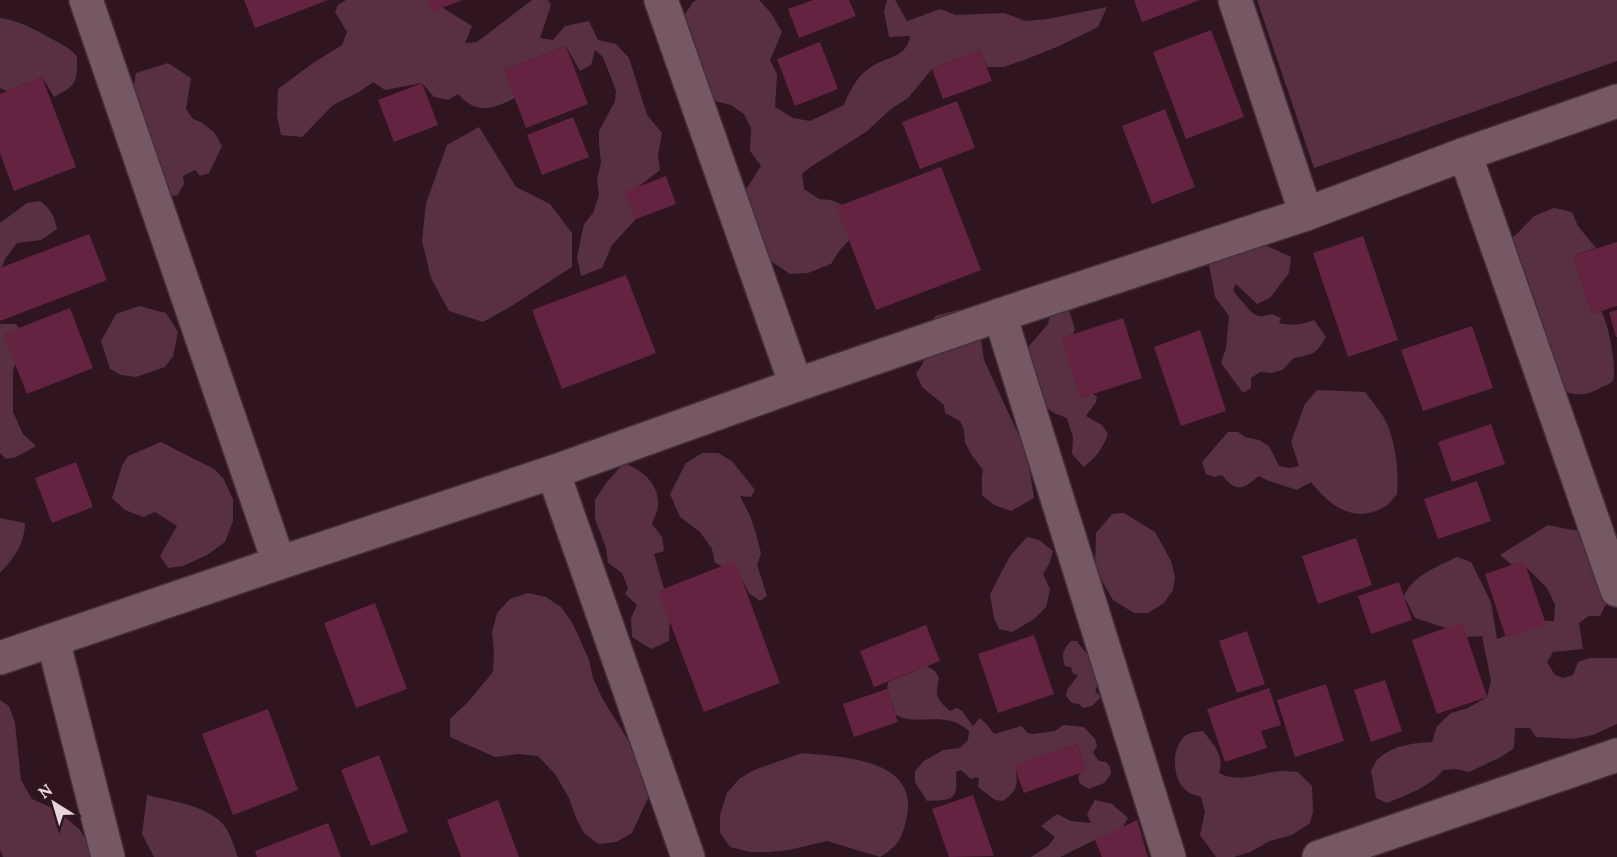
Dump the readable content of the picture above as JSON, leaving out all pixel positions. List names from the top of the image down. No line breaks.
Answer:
{"north":"top left"}
